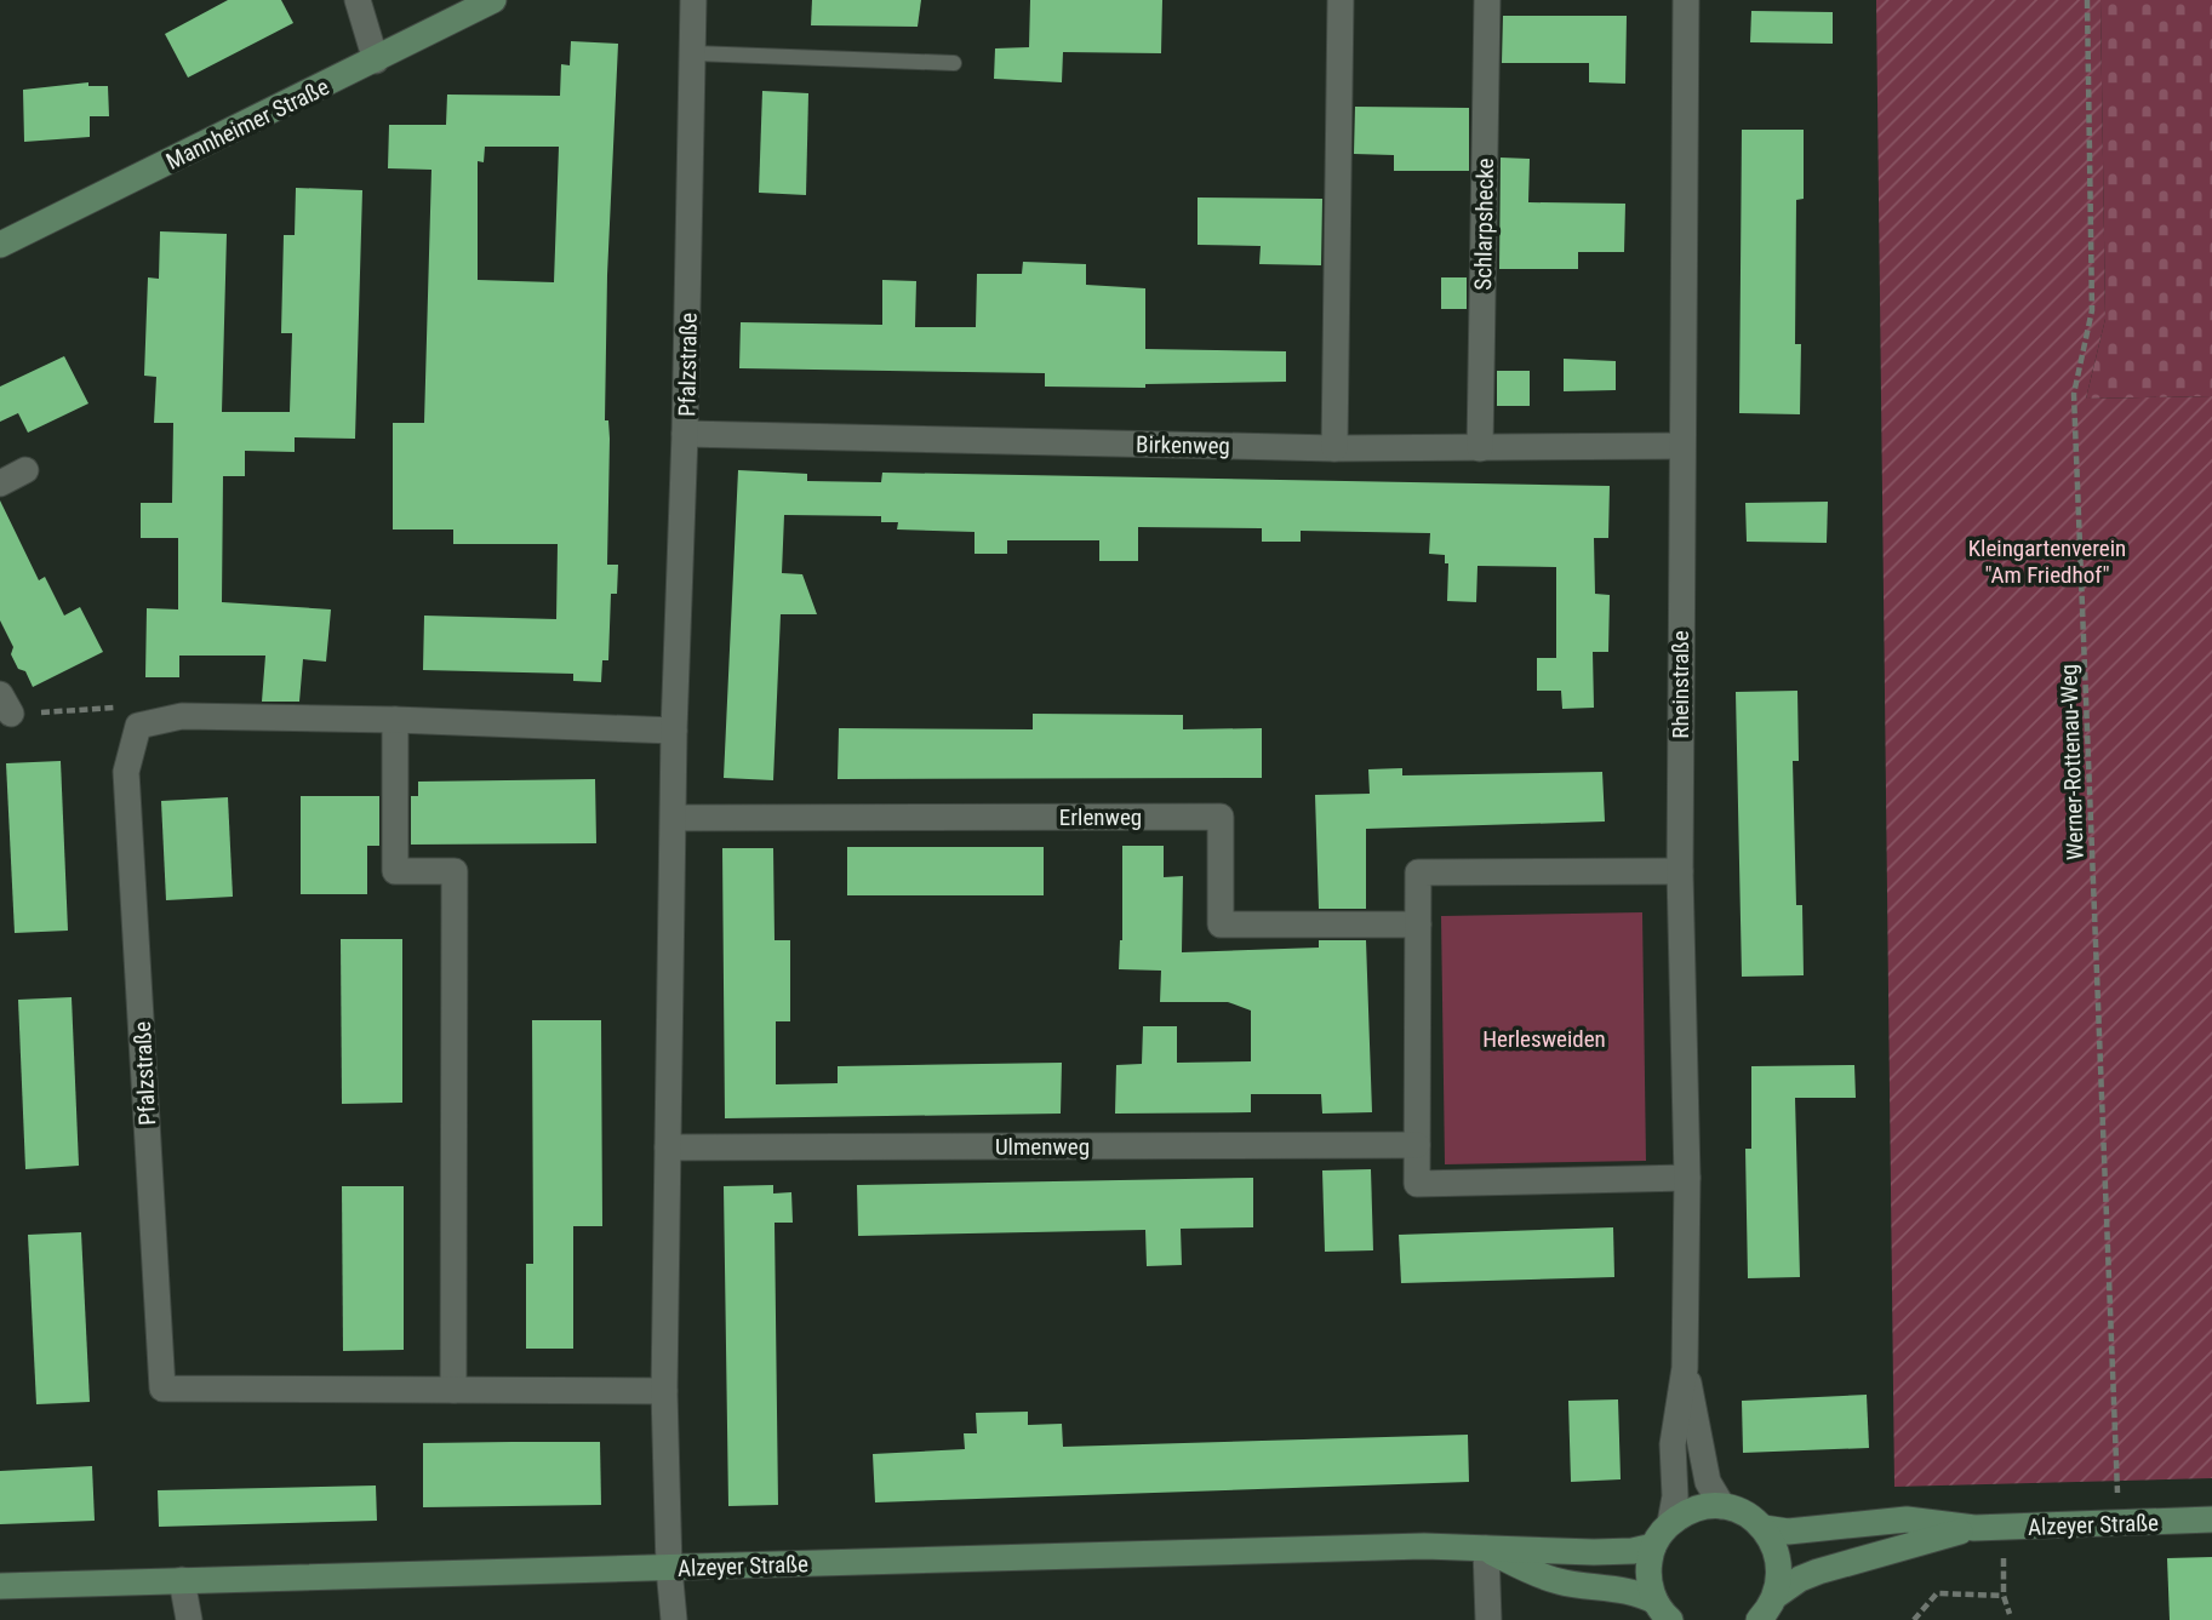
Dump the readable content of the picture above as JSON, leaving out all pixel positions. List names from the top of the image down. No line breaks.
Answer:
{"streets":{"main road":["Mannheimer Straße","Alzeyer Straße"],"street":["Schlarpshecke","Pfalzstraße","Birkenweg","Rheinstraße","Erlenweg","Ulmenweg"],"path":["Werner-Rottenau-Weg"]},"crossings":[["Schlarpshecke","Birkenweg"],["Pfalzstraße","Birkenweg"],["Pfalzstraße","Erlenweg"],["Pfalzstraße","Ulmenweg"],["Pfalzstraße","Alzeyer Straße"],["Birkenweg","Rheinstraße"],["Werner-Rottenau-Weg","Alzeyer Straße"]],"parks":["Kleingartenverein \"Am Friedhof\"","Herlesweiden"]}
